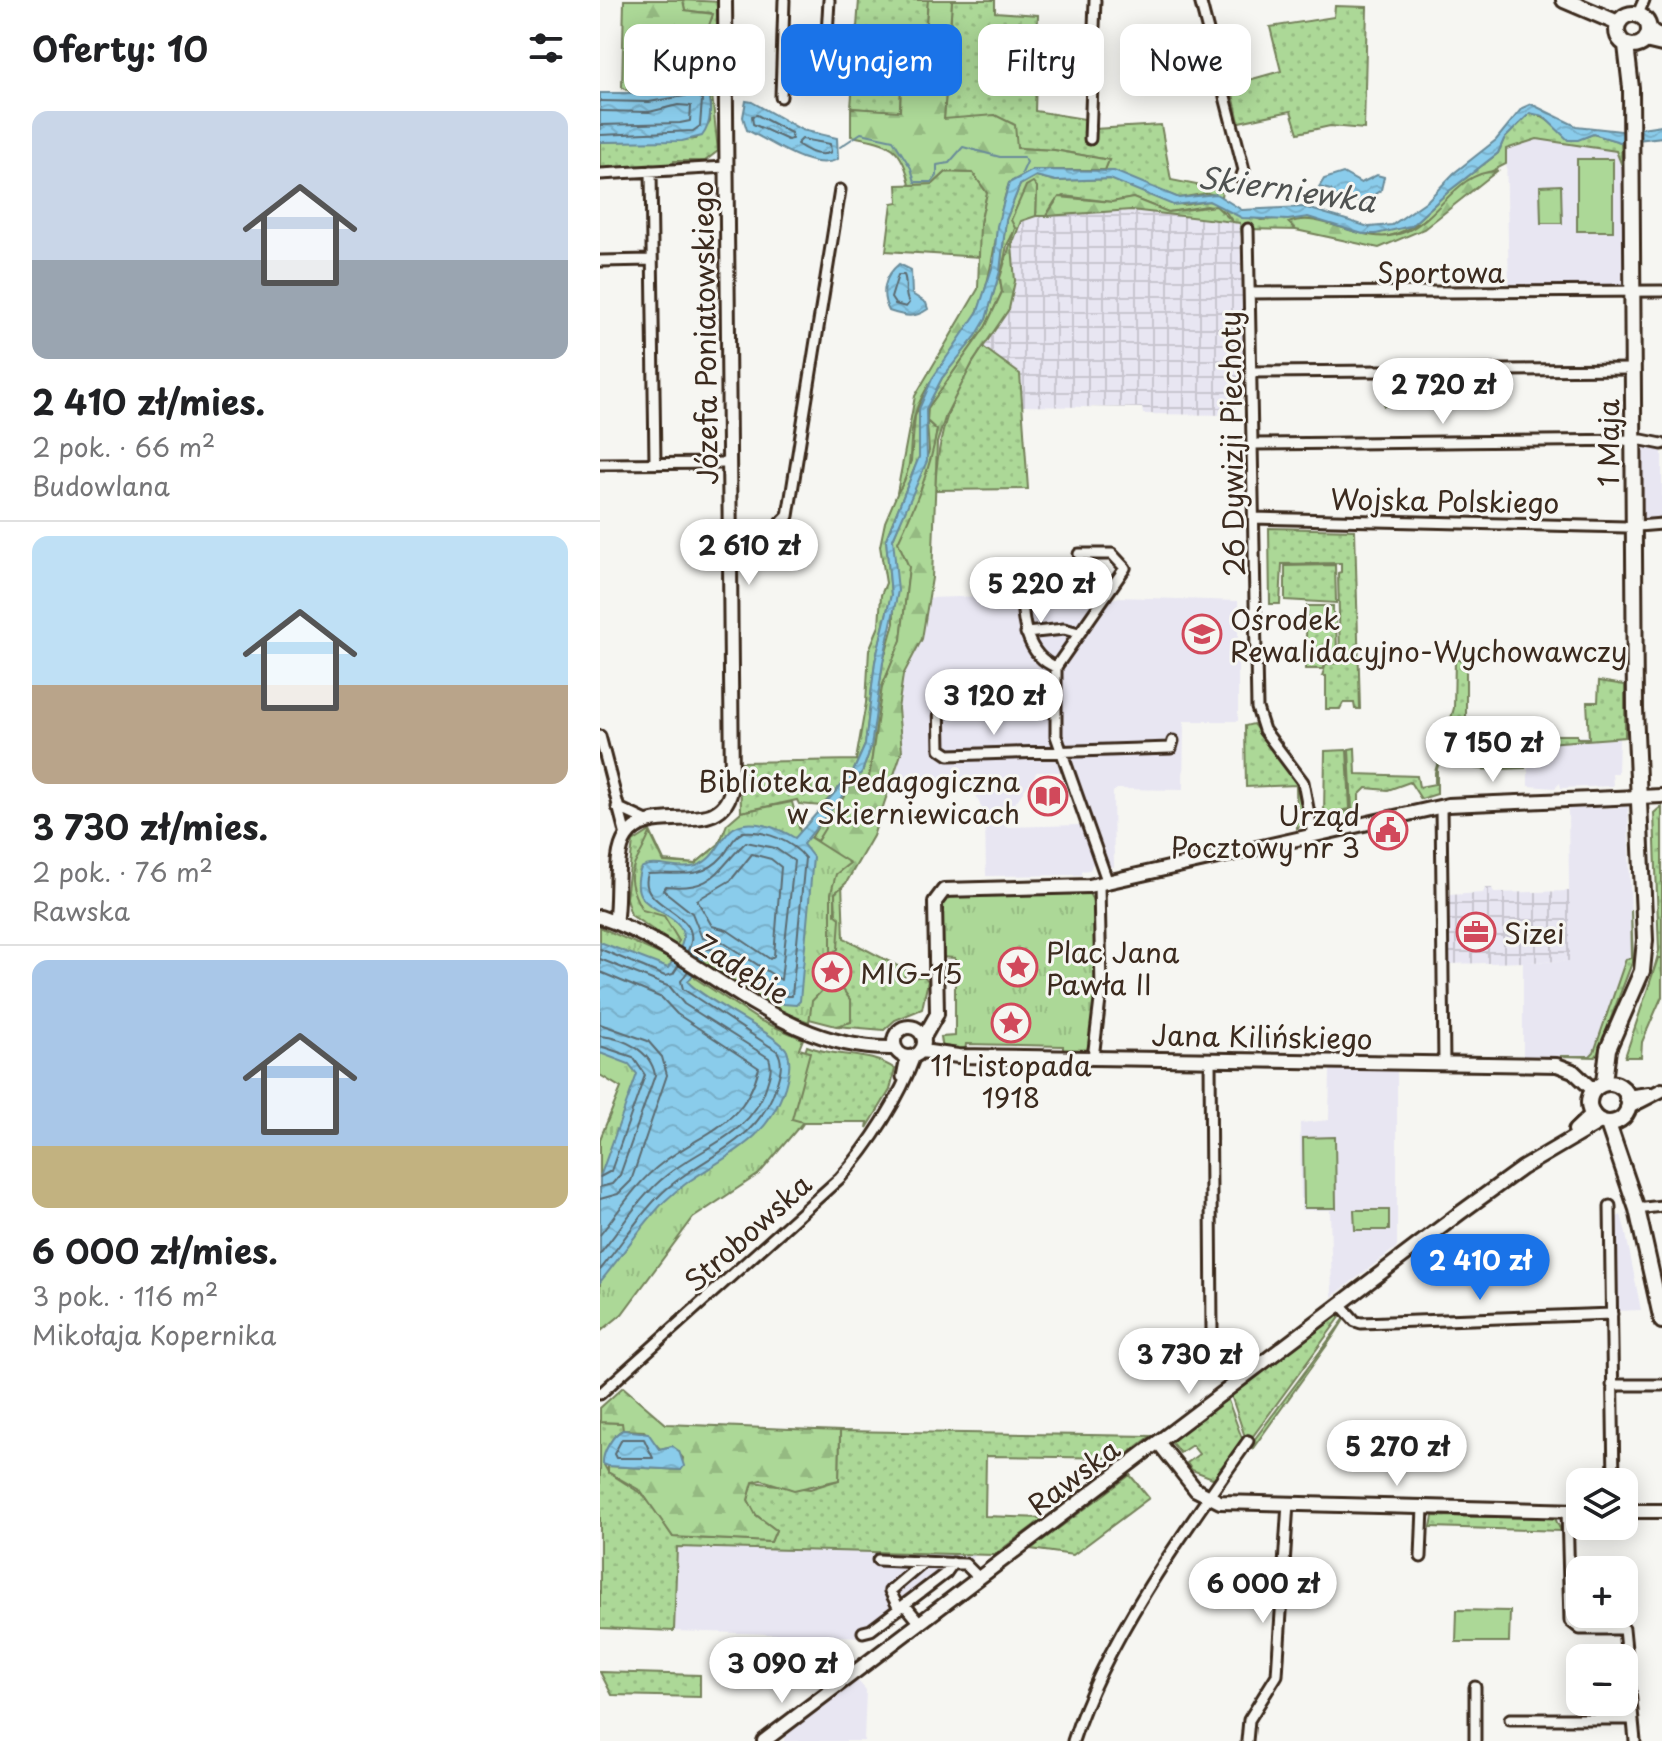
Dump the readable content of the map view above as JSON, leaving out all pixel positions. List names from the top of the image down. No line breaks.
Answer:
{"streets":{"main road":["1 Maja"],"street":["Sportowa","Józefa Poniatowskiego","26 Dywizji Piechoty","Wojska Polskiego","Zadębie","Jana Kilińskiego","Strobowska","Rawska"]},"crossings":[["Sportowa","1 Maja"],["Sportowa","26 Dywizji Piechoty"],["1 Maja","Wojska Polskiego"],["1 Maja","Jana Kilińskiego"],["26 Dywizji Piechoty","Wojska Polskiego"],["Zadębie","Jana Kilińskiego"],["Zadębie","Strobowska"],["Jana Kilińskiego","Strobowska"]],"water":["Skierniewka"],"places":{"school or university":["Ośrodek Rewalidacyjno-Wychowawczy"],"library":["Biblioteka Pedagogiczna w Skierniewicach"],"public building":["Urząd Pocztowy nr 3"],"office":["Sizei"],"place":["Plac Jana Pawła II","MIG-15","11 Listopada 1918"]},"page":{"heading":"Oferty: 10","chip":["Kupno","Wynajem","Filtry","Nowe"],"list":[{"name":"2 410 zł/mies.","note":"2 pok. · 66 m² · Budowlana"},{"name":"3 730 zł/mies.","note":"2 pok. · 76 m² · Rawska"},{"name":"6 000 zł/mies.","note":"3 pok. · 116 m² · Mikołaja Kopernika"}],"price":["2 720 zł","2 610 zł","5 220 zł","3 120 zł","7 150 zł","2 410 zł","3 730 zł","5 270 zł","6 000 zł","3 090 zł"],"map_buttons":["+","−"]}}
